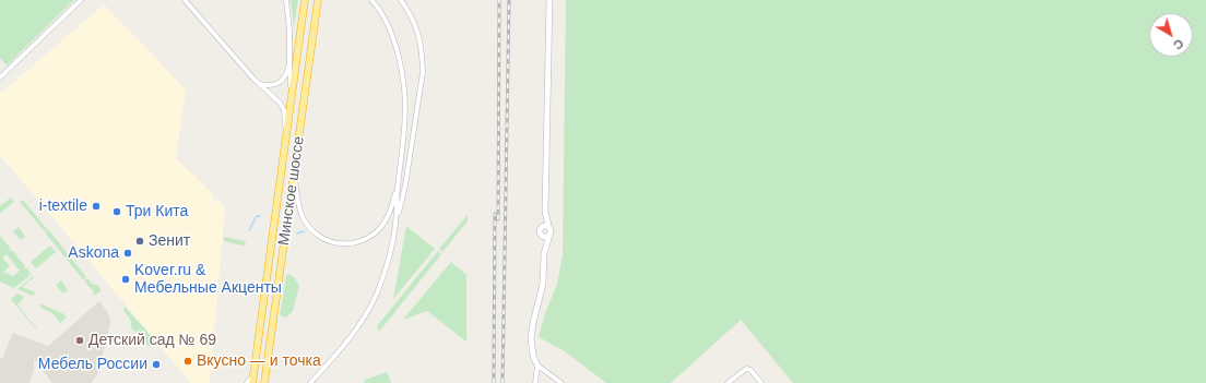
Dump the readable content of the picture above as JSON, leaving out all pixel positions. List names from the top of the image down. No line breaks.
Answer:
{"streets":{"highway":["Минское шоссе"]},"places":["i-textile","Три Кита","Зенит","Askona","Kover.ru & Мебельные Акценты","Детский сад № 69","Вкусно — и точка","Мебель России"],"north":"bottom right"}
